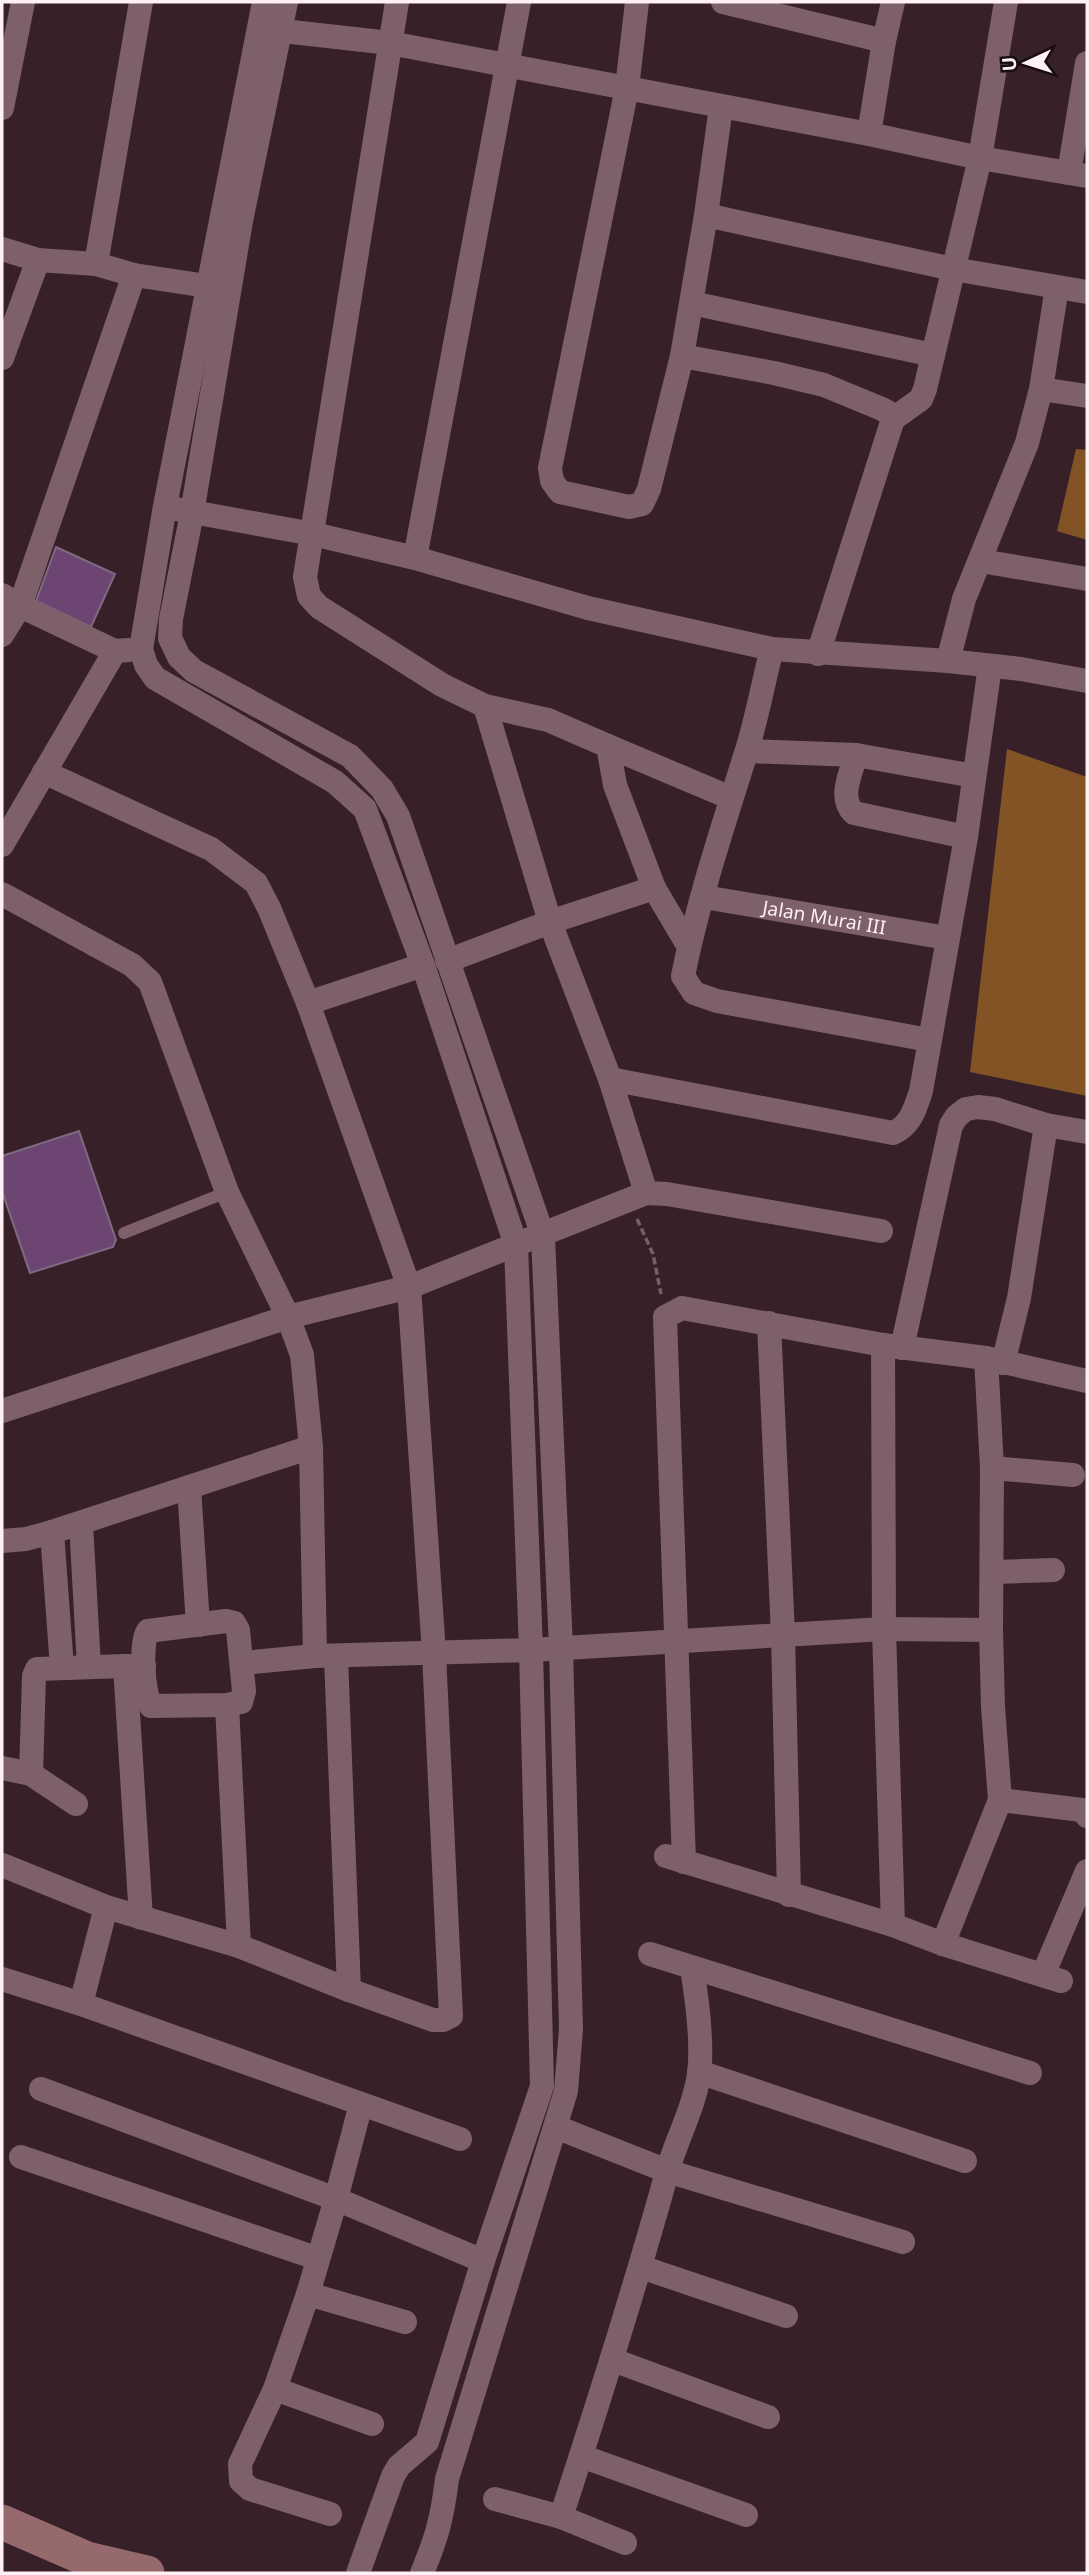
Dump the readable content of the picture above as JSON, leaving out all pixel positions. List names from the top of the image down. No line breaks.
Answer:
{"streets":{"street":["Jalan Murai III"]},"north":"left"}
